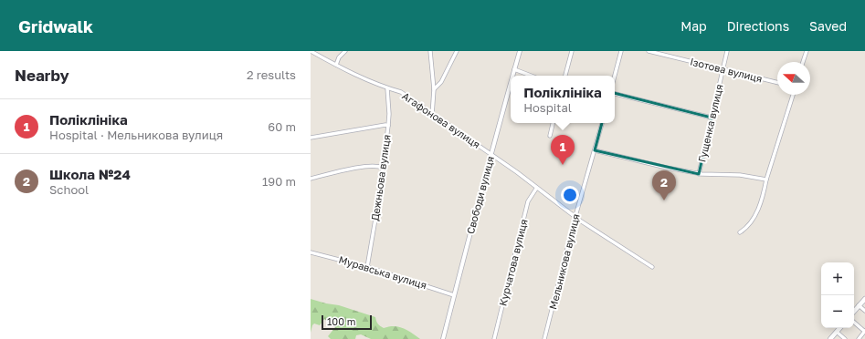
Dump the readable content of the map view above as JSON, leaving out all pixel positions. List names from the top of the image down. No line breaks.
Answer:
{"streets":{"street":["Ізотова вулиця","Агафонова вулиця","Гущенка вулиця","Дежньова вулиця","Свободи вулиця","Мельникова вулиця","Курчатова вулиця","Муравська вулиця"]},"crossings":[["Ізотова вулиця","Гущенка вулиця"],["Агафонова вулиця","Дежньова вулиця"],["Агафонова вулиця","Свободи вулиця"],["Агафонова вулиця","Мельникова вулиця"],["Агафонова вулиця","Курчатова вулиця"],["Дежньова вулиця","Муравська вулиця"],["Свободи вулиця","Муравська вулиця"]],"scale_bar":"100 m","north":"left","page":{"header":"Gridwalk","nav":["Map","Directions","Saved"],"heading":["Nearby","2 results"],"popup":["Поліклініка","Hospital"],"list":[{"mark":"1","name":"Поліклініка","note":"Hospital · Мельникова вулиця","value":"60 m"},{"mark":"2","name":"Школа №24","note":"School","value":"190 m"}],"pins":["1","2"],"map_buttons":["+","−"],"scale":"100 m"}}
